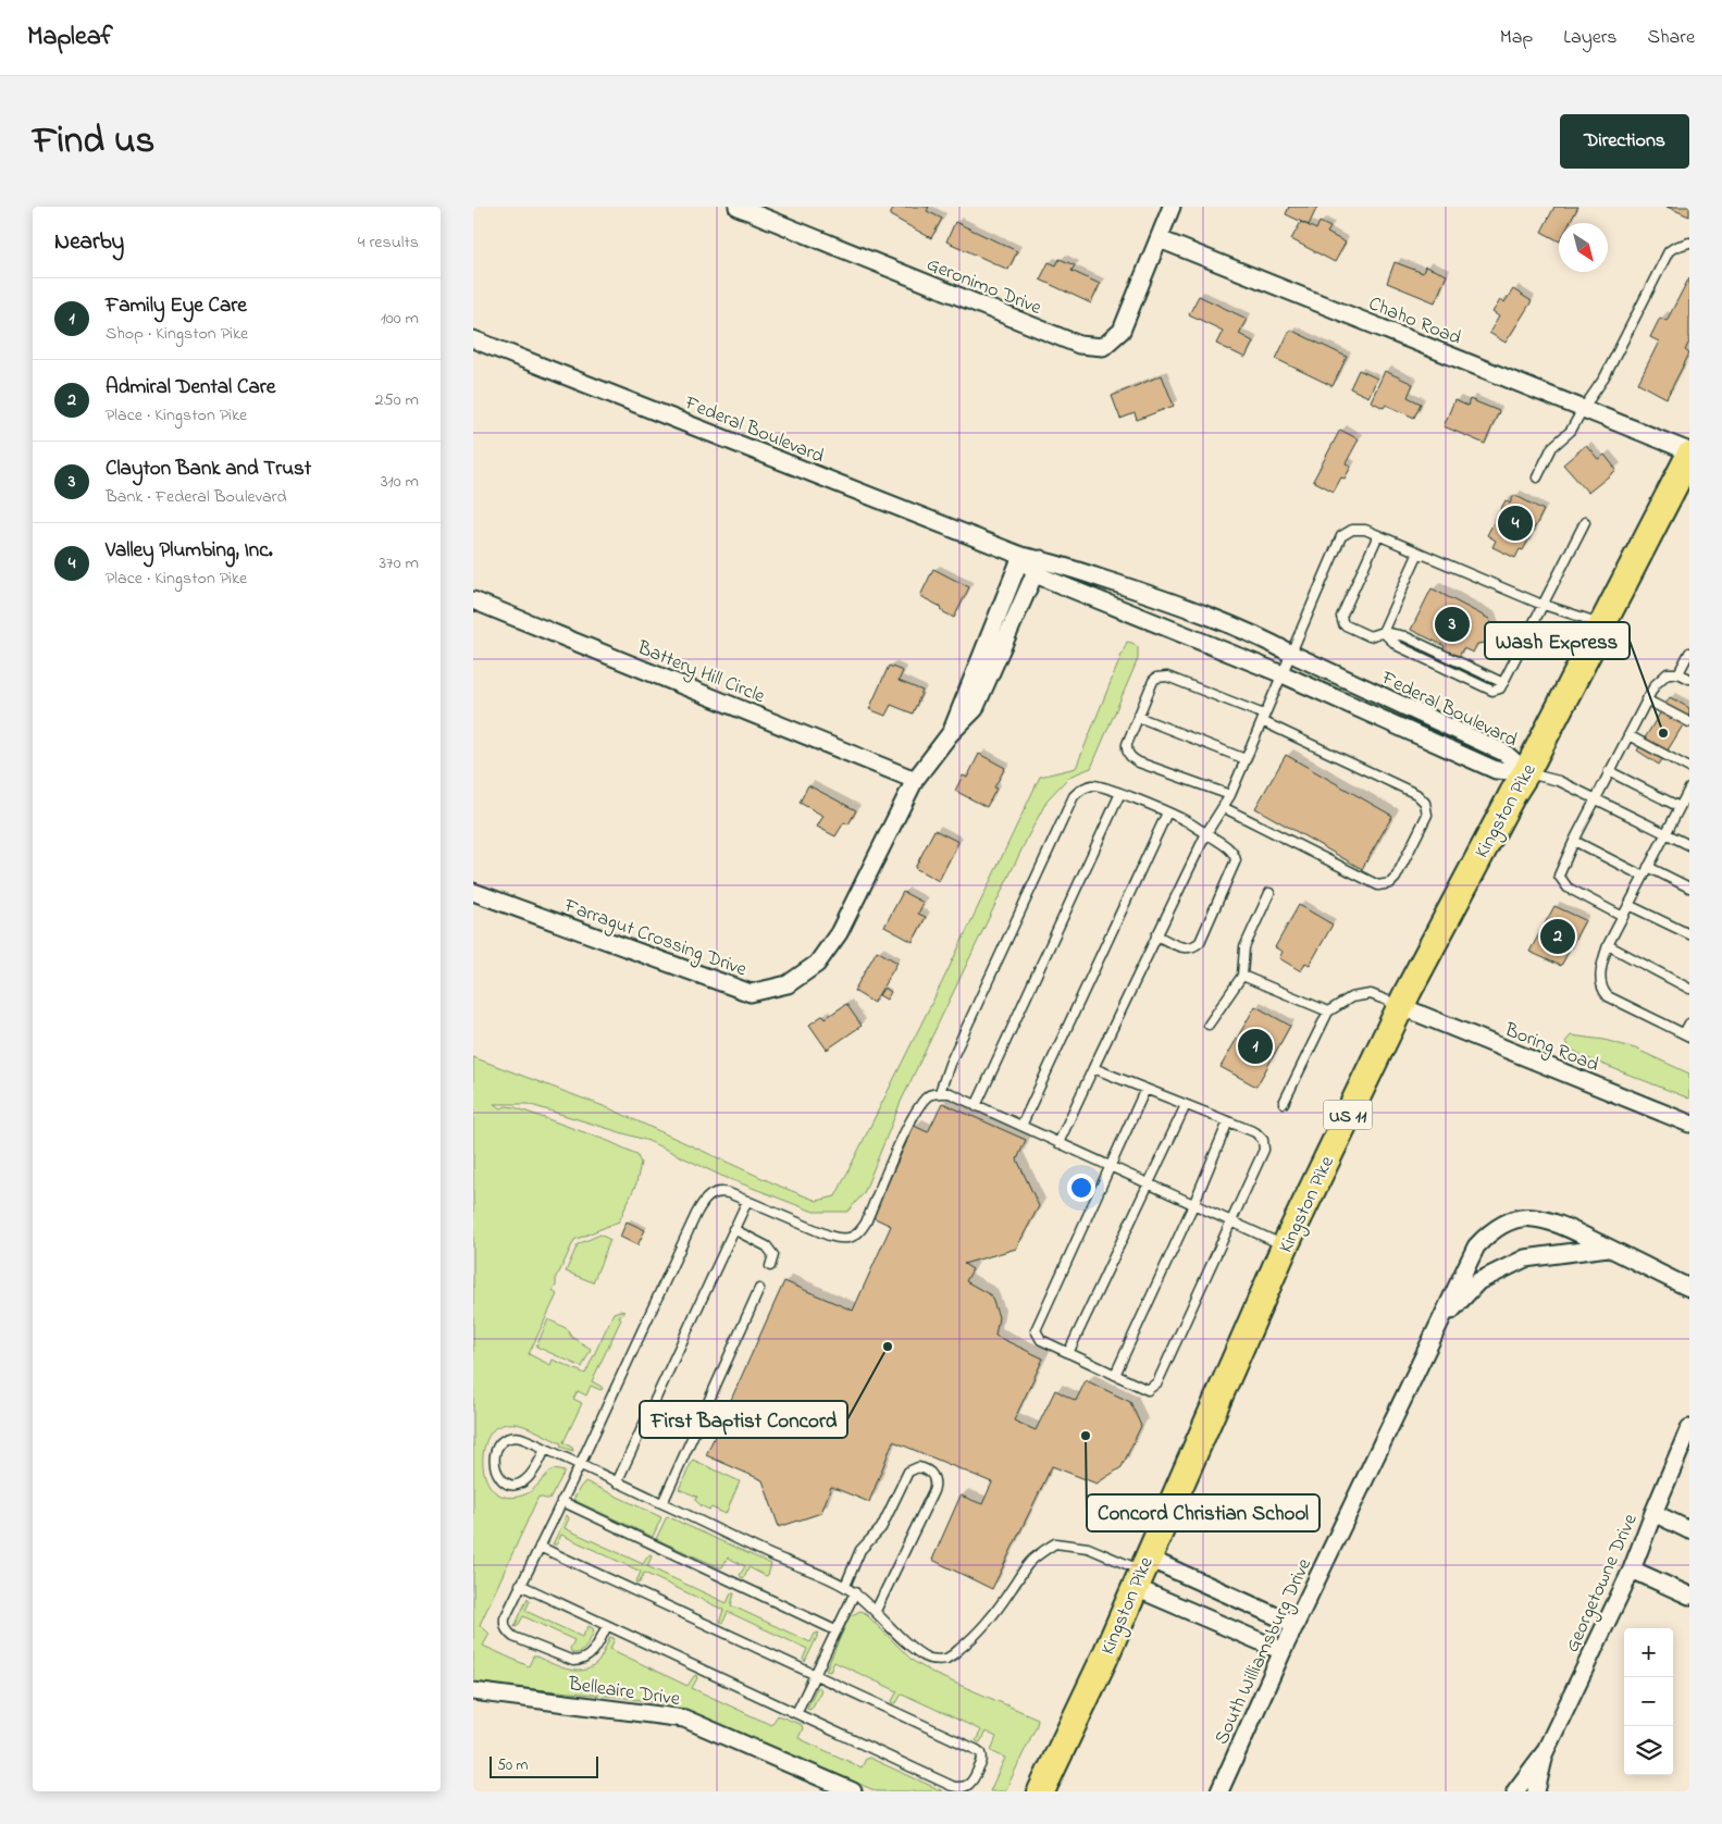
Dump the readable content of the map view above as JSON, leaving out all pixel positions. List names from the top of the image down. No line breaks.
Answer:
{"streets":{"main road":["Kingston Pike","US 11"],"street":["Geronimo Drive","Chaho Road","Federal Boulevard","Battery Hill Circle","Farragut Crossing Drive","Boring Road","Georgetowne Drive","South Williamsburg Drive","Belleaire Drive"]},"crossings":[["Geronimo Drive","Chaho Road"],["Federal Boulevard","Kingston Pike"],["Federal Boulevard","Farragut Crossing Drive"],["Battery Hill Circle","Farragut Crossing Drive"],["Kingston Pike","Boring Road"]],"places":["Wash Express","First Baptist Concord","Concord Christian School"],"scale_bar":"50 m","north":"bottom right","page":{"header":"Mapleaf","nav":["Map","Layers","Share"],"title":"Find us","buttons":"Directions","heading":["Nearby","4 results"],"list":[{"mark":"1","name":"Family Eye Care","note":"Shop · Kingston Pike","value":"100 m"},{"mark":"2","name":"Admiral Dental Care","note":"Place · Kingston Pike","value":"250 m"},{"mark":"3","name":"Clayton Bank and Trust","note":"Bank · Federal Boulevard","value":"310 m"},{"mark":"4","name":"Valley Plumbing, Inc.","note":"Place · Kingston Pike","value":"370 m"}],"pins":["4","3","2","1"],"map_buttons":["+","−"],"scale":"50 m"}}
